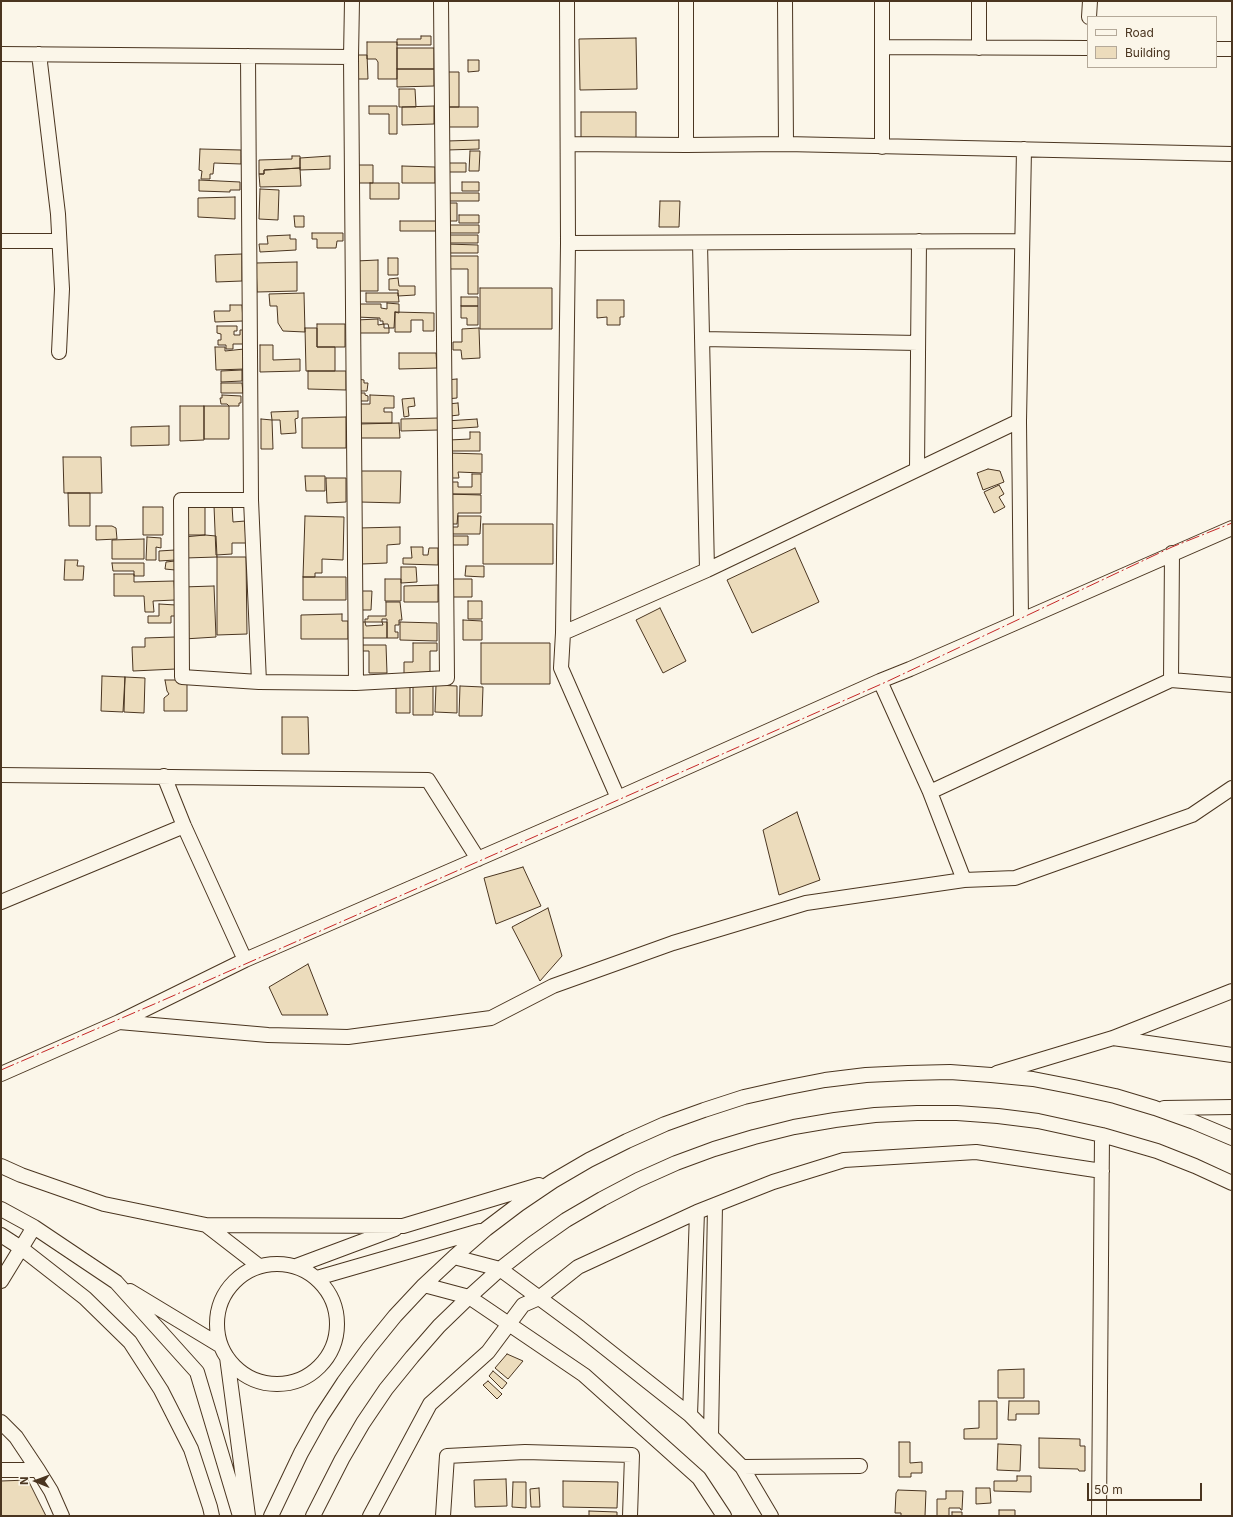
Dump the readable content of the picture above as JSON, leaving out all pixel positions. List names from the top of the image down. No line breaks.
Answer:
{"legend":["Road","Building"],"scale_bar":"50 m","north":"left"}
